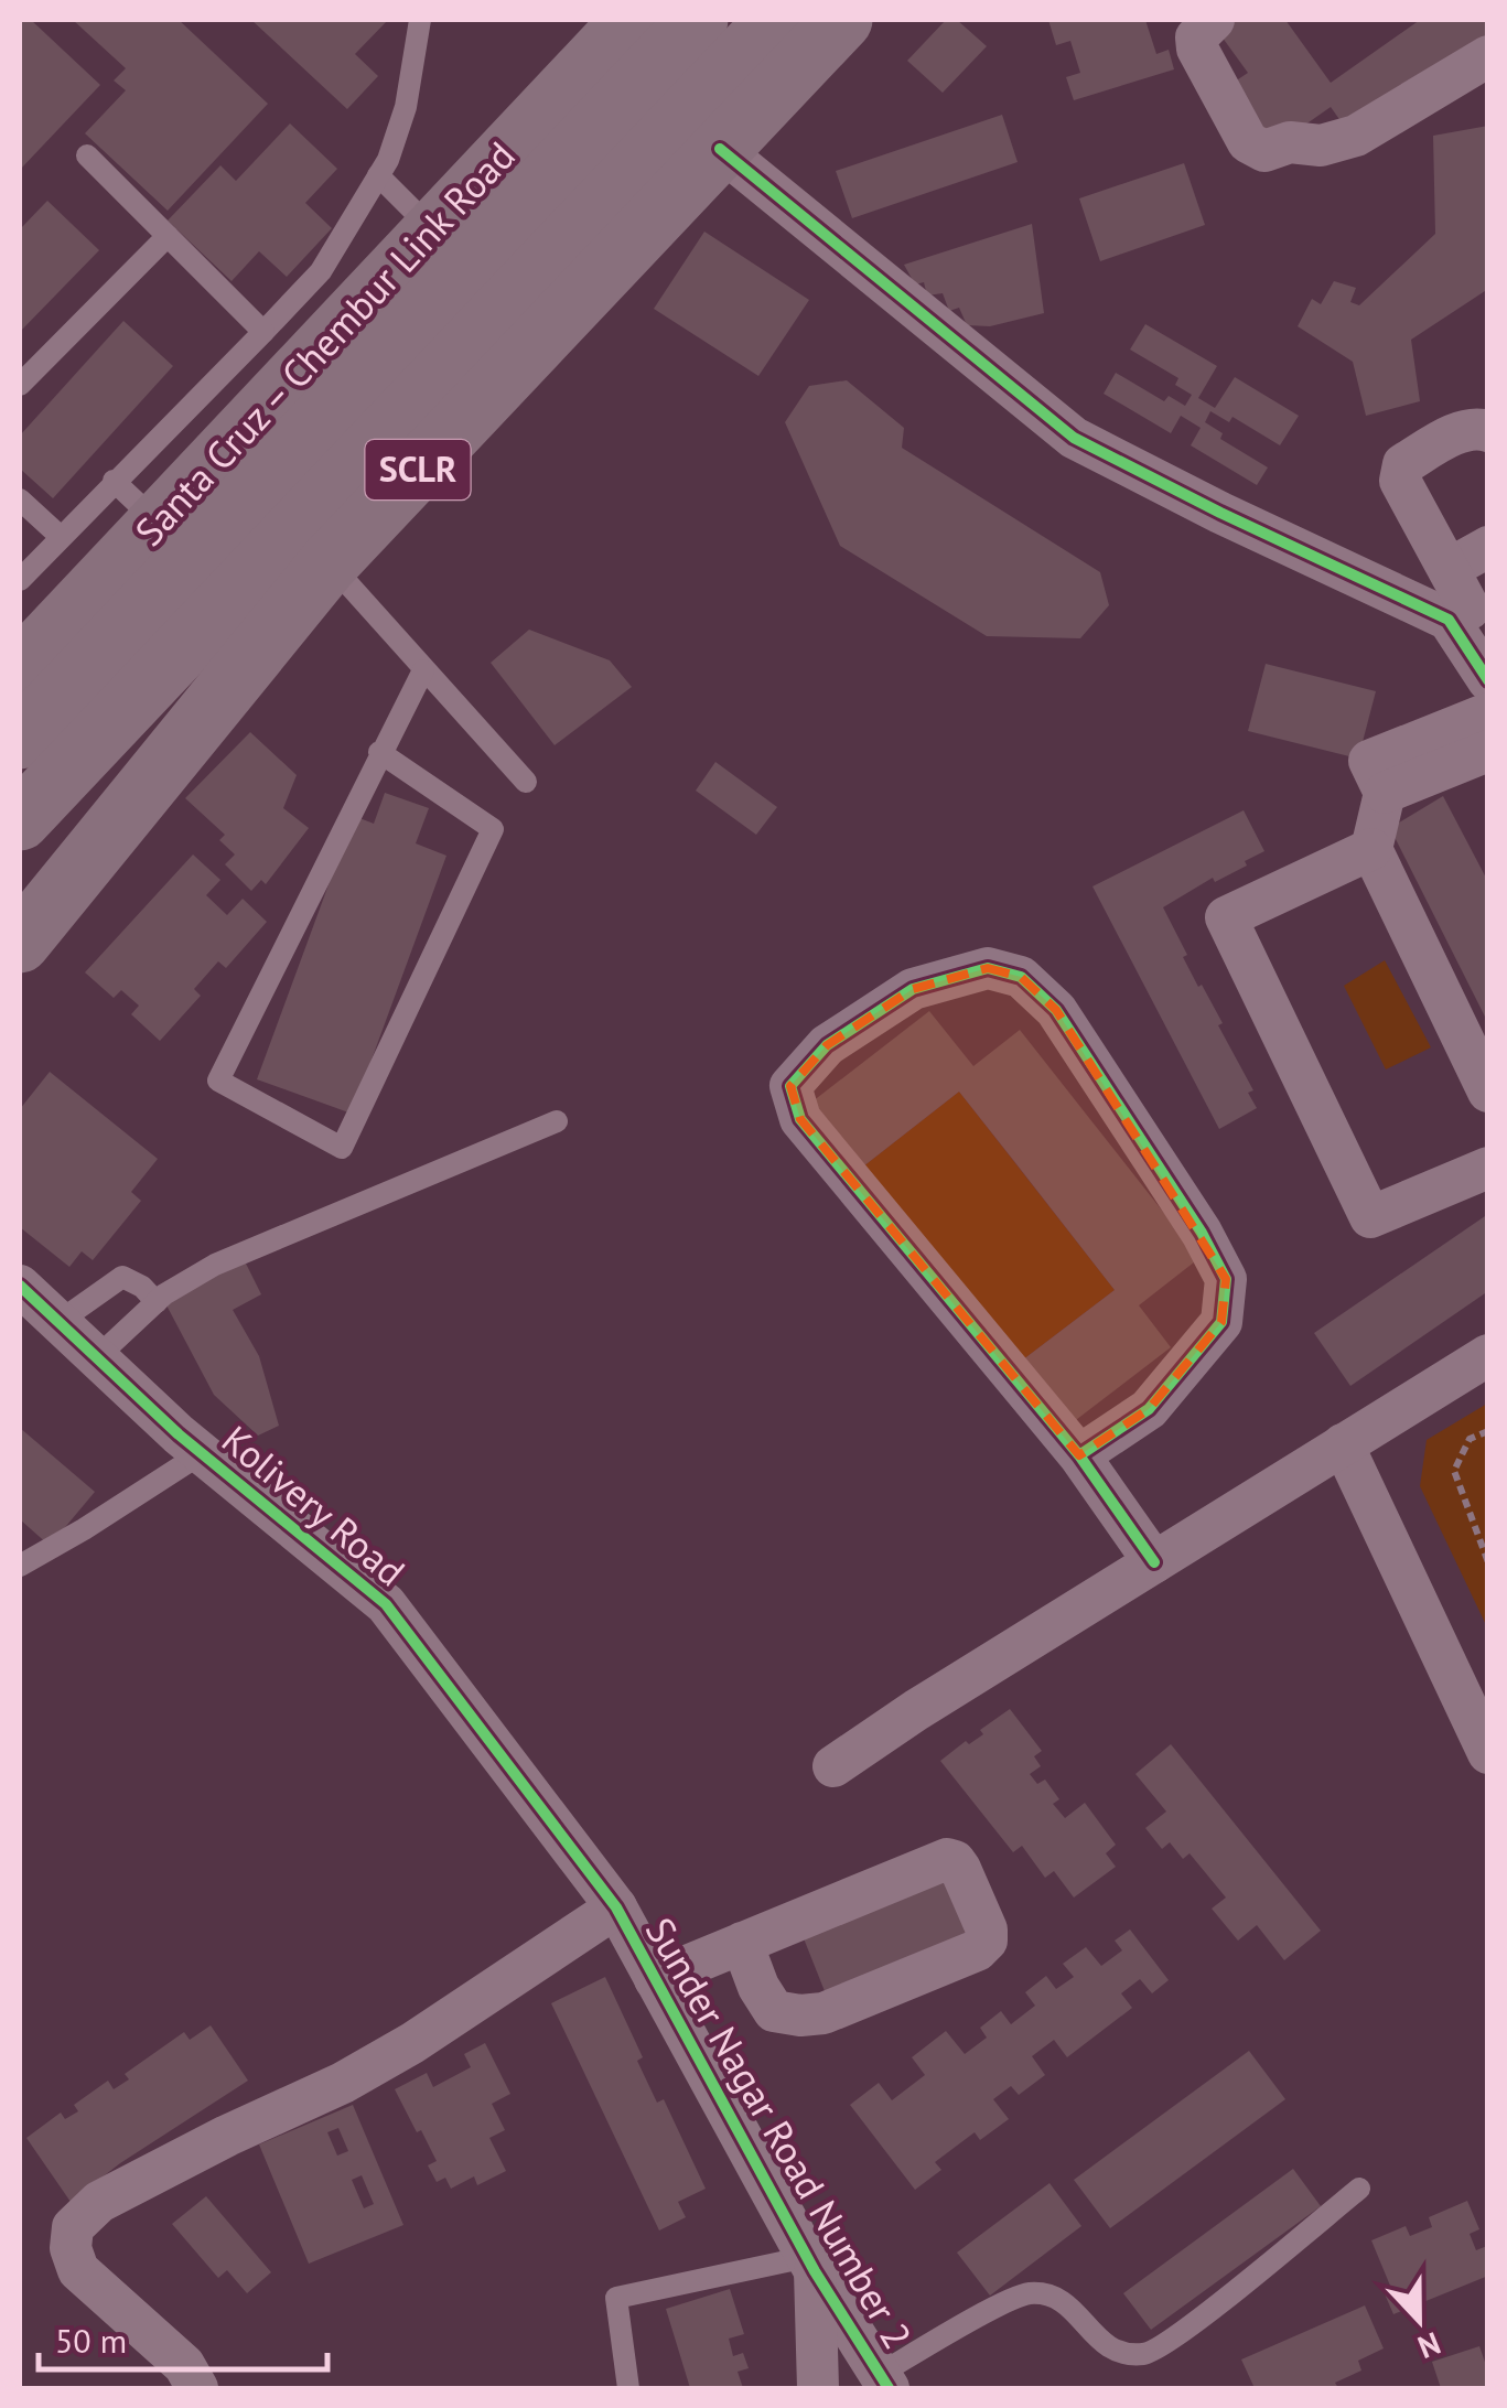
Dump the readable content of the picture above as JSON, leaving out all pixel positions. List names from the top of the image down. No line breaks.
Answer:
{"streets":{"highway":["Santa Cruz – Chembur Link Road","SCLR"],"street":["Kolivery Road","Sunder Nagar Road Number 2"]},"crossings":[["Kolivery Road","Sunder Nagar Road Number 2"]],"scale_bar":"50 m","north":"bottom"}
